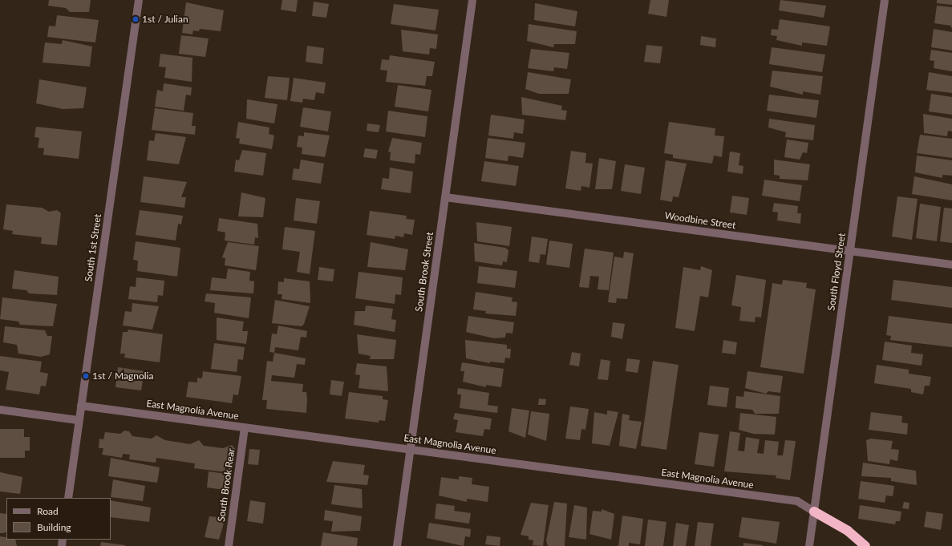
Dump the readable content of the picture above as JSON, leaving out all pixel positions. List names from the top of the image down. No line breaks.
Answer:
{"streets":{"street":["Woodbine Street","South 1st Street","South Brook Street","South Floyd Street","East Magnolia Avenue","South Brook Rear"]},"crossings":[["Woodbine Street","South Brook Street"],["Woodbine Street","South Floyd Street"],["South 1st Street","East Magnolia Avenue"],["South Brook Street","East Magnolia Avenue"],["South Floyd Street","East Magnolia Avenue"],["East Magnolia Avenue","South Brook Rear"]],"places":["1st / Julian","1st / Magnolia"],"legend":["Road","Building"]}
